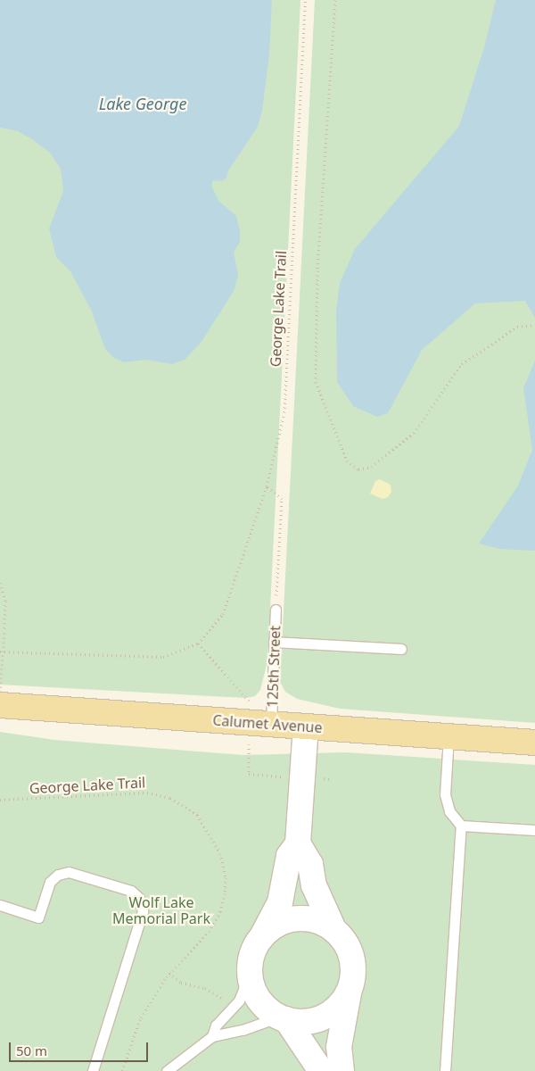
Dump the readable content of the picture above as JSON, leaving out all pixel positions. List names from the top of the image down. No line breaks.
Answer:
{"streets":{"main road":["Calumet Avenue"],"lane":["125th Street"],"path":["George Lake Trail"]},"crossings":[["125th Street","Calumet Avenue"]],"water":["Lake George"],"parks":["Wolf Lake Memorial Park"],"scale_bar":"50 m"}
